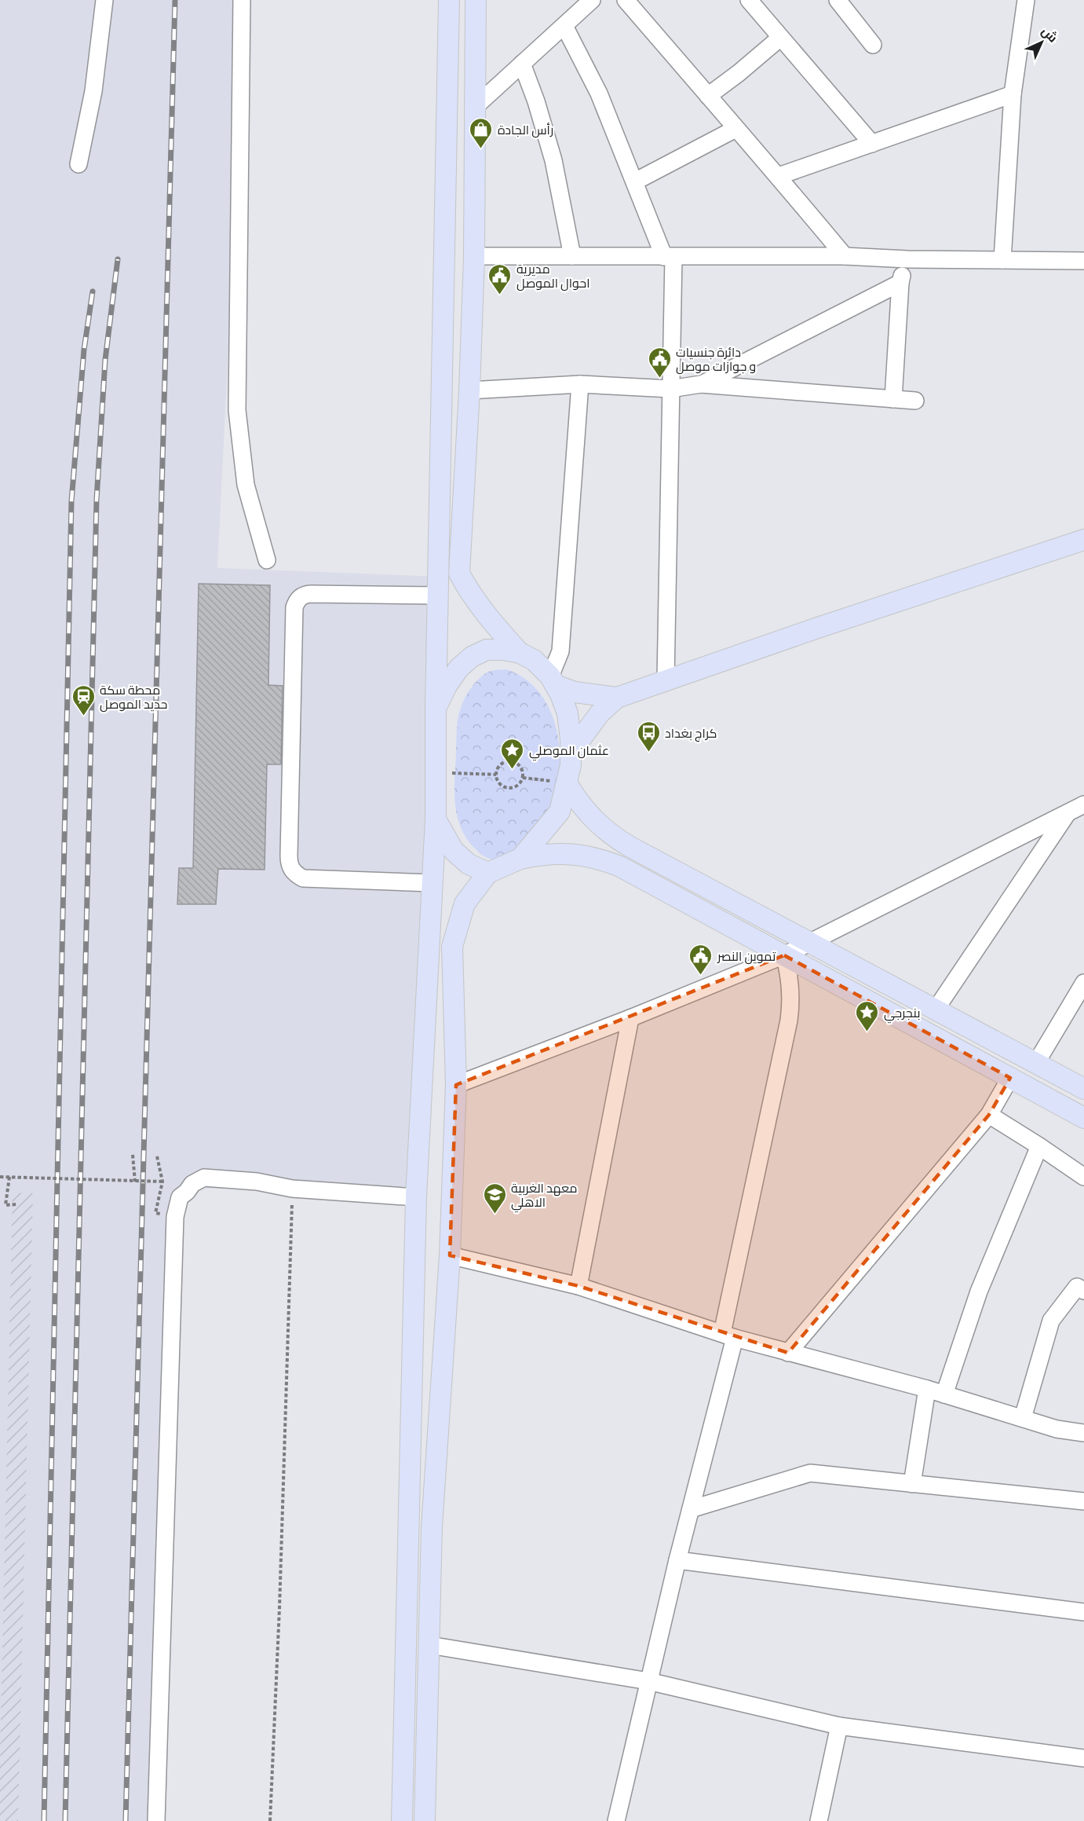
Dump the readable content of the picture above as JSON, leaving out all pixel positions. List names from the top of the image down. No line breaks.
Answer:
{"places":{"shop":["رأس الجادة"],"public building":["مديرية احوال الموصل","دائرة جنسيات و جوازات موصل","تموين النصر"],"station":["محطة سكة حديد الموصل"],"bus stop":["كراج بغداد"],"place":["عثمان الموصلي","بنجرجي"],"school or university":["معهد الغربية الاهلي"]},"north":"top right"}
